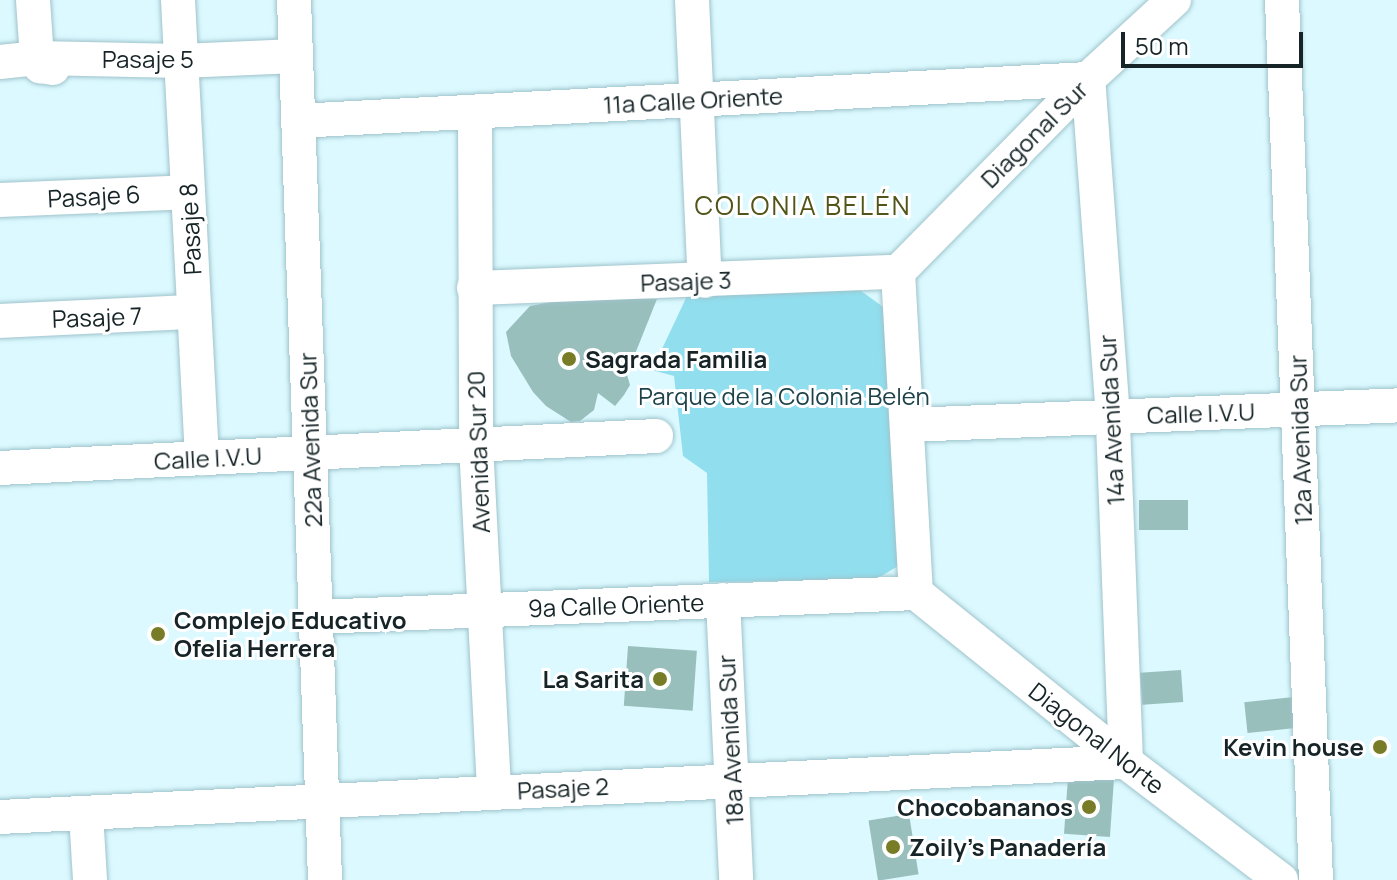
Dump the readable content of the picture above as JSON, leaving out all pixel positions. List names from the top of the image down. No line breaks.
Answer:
{"streets":{"street":["Pasaje 5","11a Calle Oriente","Diagonal Sur","Pasaje 6","Pasaje 8","Pasaje 3","Pasaje 7","Calle I.V.U","14a Avenida Sur","22a Avenida Sur","12a Avenida Sur","Avenida Sur 20","9a Calle Oriente","Diagonal Norte","18a Avenida Sur","Pasaje 2"]},"crossings":[["Pasaje 5","Pasaje 8"],["Pasaje 5","22a Avenida Sur"],["11a Calle Oriente","Diagonal Sur"],["11a Calle Oriente","14a Avenida Sur"],["11a Calle Oriente","22a Avenida Sur"],["11a Calle Oriente","Avenida Sur 20"],["Diagonal Sur","Pasaje 3"],["Diagonal Sur","14a Avenida Sur"],["Pasaje 6","Pasaje 8"],["Pasaje 8","Pasaje 7"],["Pasaje 8","Calle I.V.U"],["Pasaje 3","Avenida Sur 20"],["Calle I.V.U","14a Avenida Sur"],["Calle I.V.U","22a Avenida Sur"],["Calle I.V.U","12a Avenida Sur"],["Calle I.V.U","Avenida Sur 20"],["14a Avenida Sur","Diagonal Norte"],["14a Avenida Sur","Pasaje 2"],["22a Avenida Sur","9a Calle Oriente"],["22a Avenida Sur","Pasaje 2"],["Avenida Sur 20","9a Calle Oriente"],["Avenida Sur 20","Pasaje 2"],["9a Calle Oriente","Diagonal Norte"],["9a Calle Oriente","18a Avenida Sur"],["Diagonal Norte","Pasaje 2"],["18a Avenida Sur","Pasaje 2"]],"districts":["COLONIA BELÉN"],"parks":["Parque de la Colonia Belén"],"places":["Sagrada Familia","Complejo Educativo Ofelia Herrera","La Sarita","Kevin house","Chocobananos","Zoily's Panadería"],"scale_bar":"50 m"}
